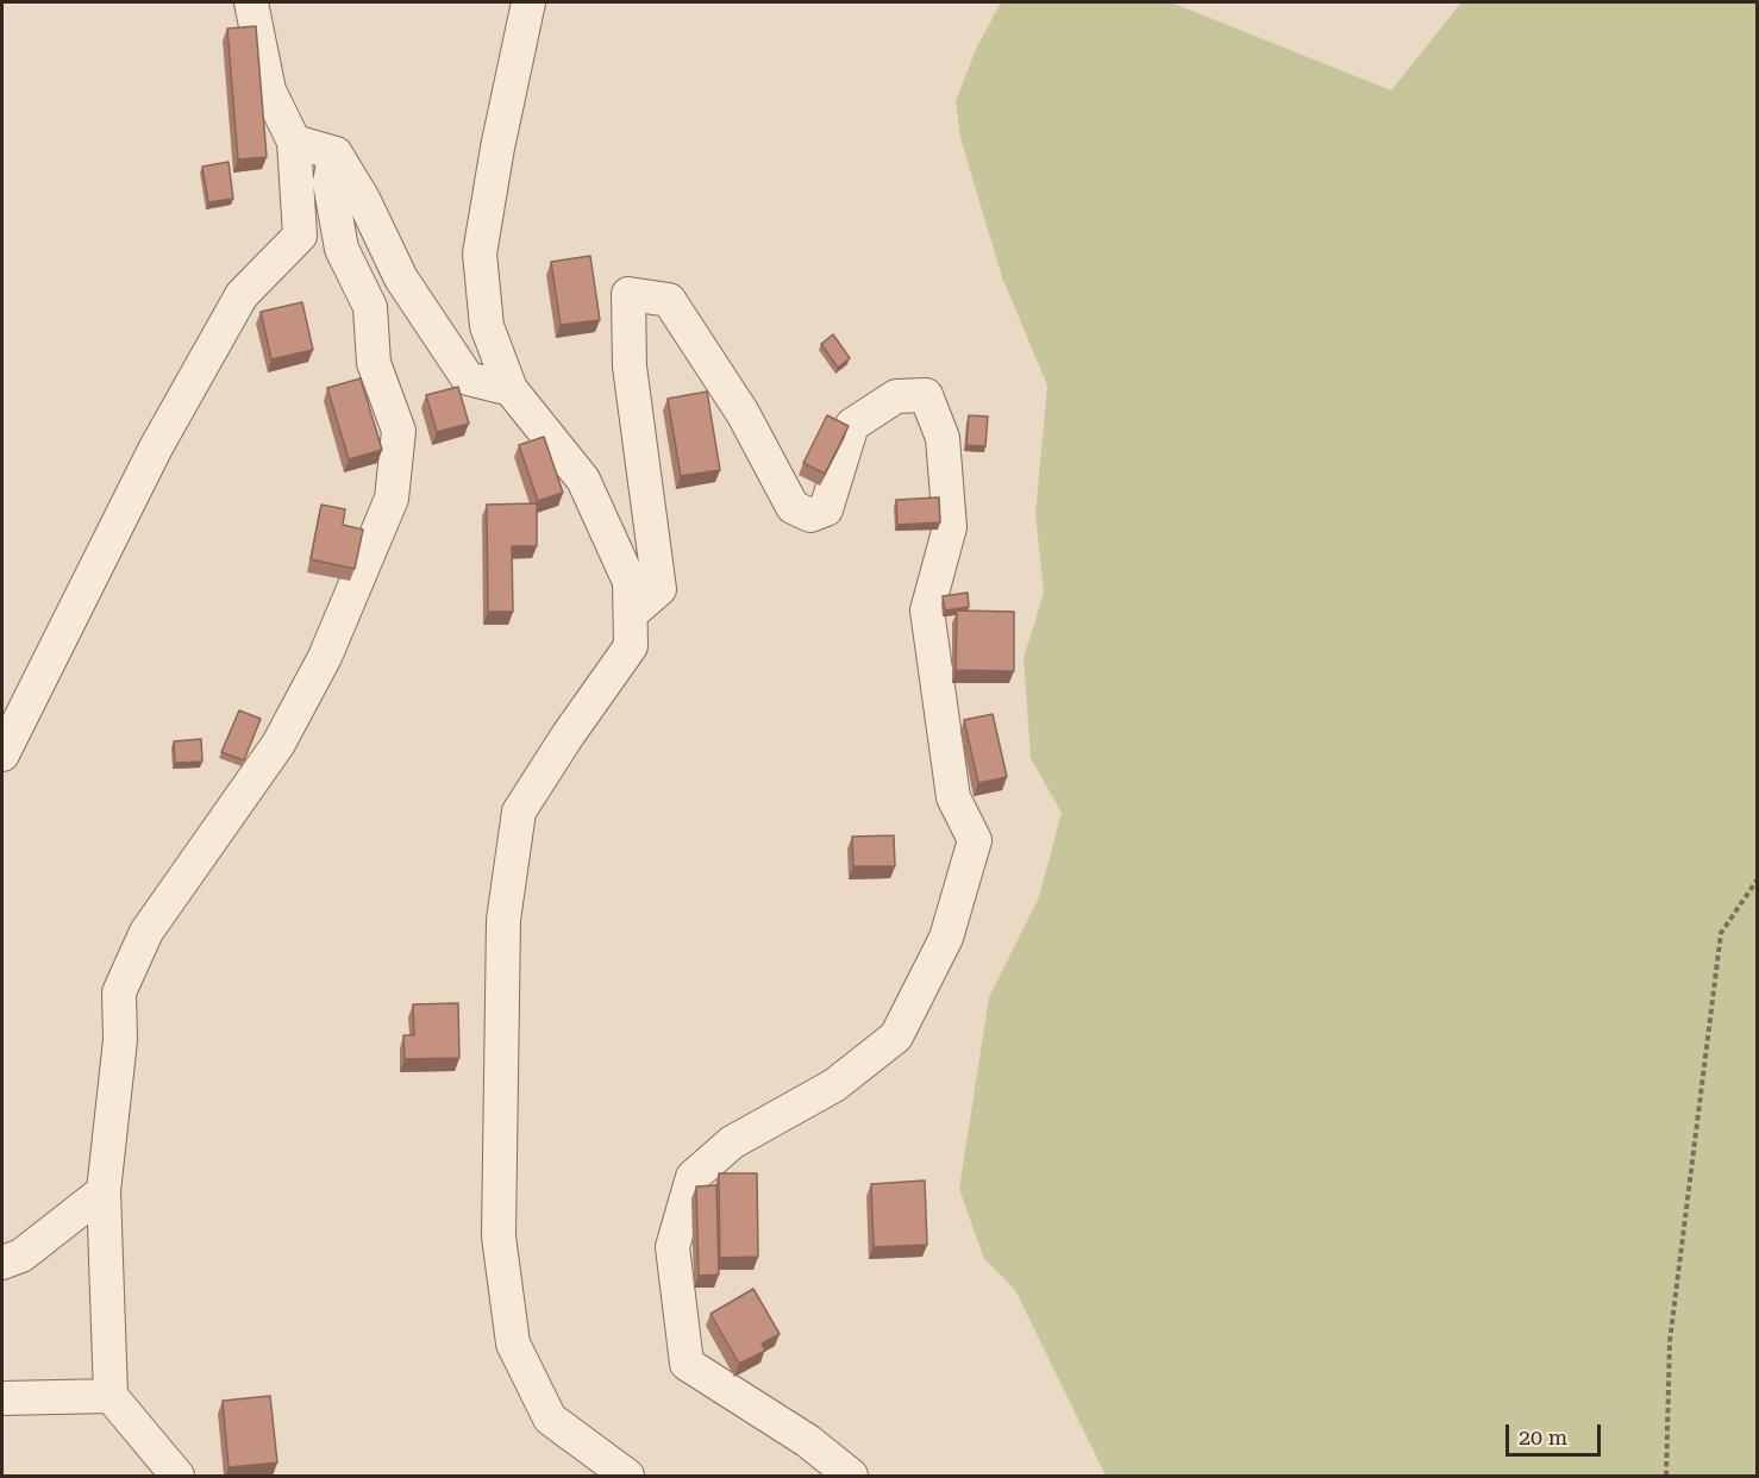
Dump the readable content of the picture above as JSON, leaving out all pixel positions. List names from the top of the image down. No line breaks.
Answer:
{"scale_bar":"20 m"}
